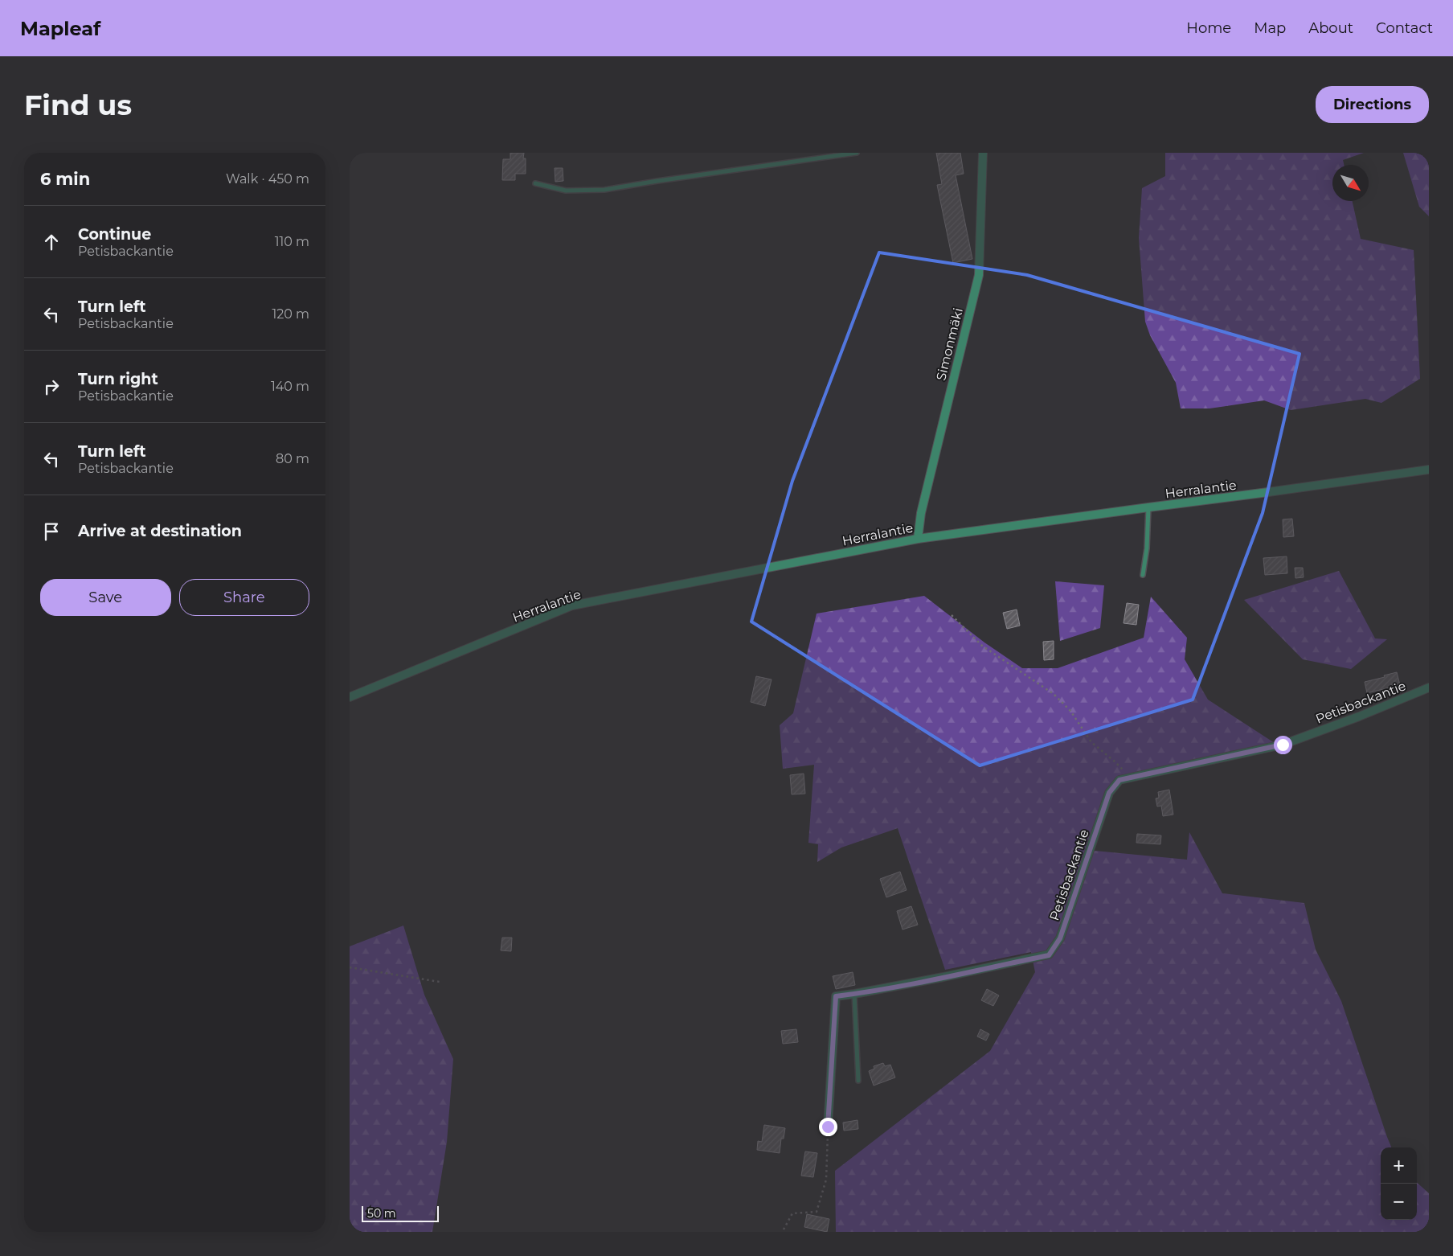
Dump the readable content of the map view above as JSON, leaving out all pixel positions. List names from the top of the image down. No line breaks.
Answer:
{"streets":{"street":["Simonmäki","Herralantie","Petisbackantie"]},"crossings":[["Simonmäki","Herralantie"]],"scale_bar":"50 m","north":"bottom right","page":{"header":"Mapleaf","nav":["Home","Map","About","Contact"],"buttons":["Directions",["Save","Share"]],"title":"Find us","heading":["6 min","Walk · 450 m"],"list":[["Continue","Petisbackantie","110 m"],["Turn left","Petisbackantie","120 m"],["Turn right","Petisbackantie","140 m"],["Turn left","Petisbackantie","80 m"],"Arrive at destination"],"map_buttons":["+","−"],"scale":"50 m"}}
